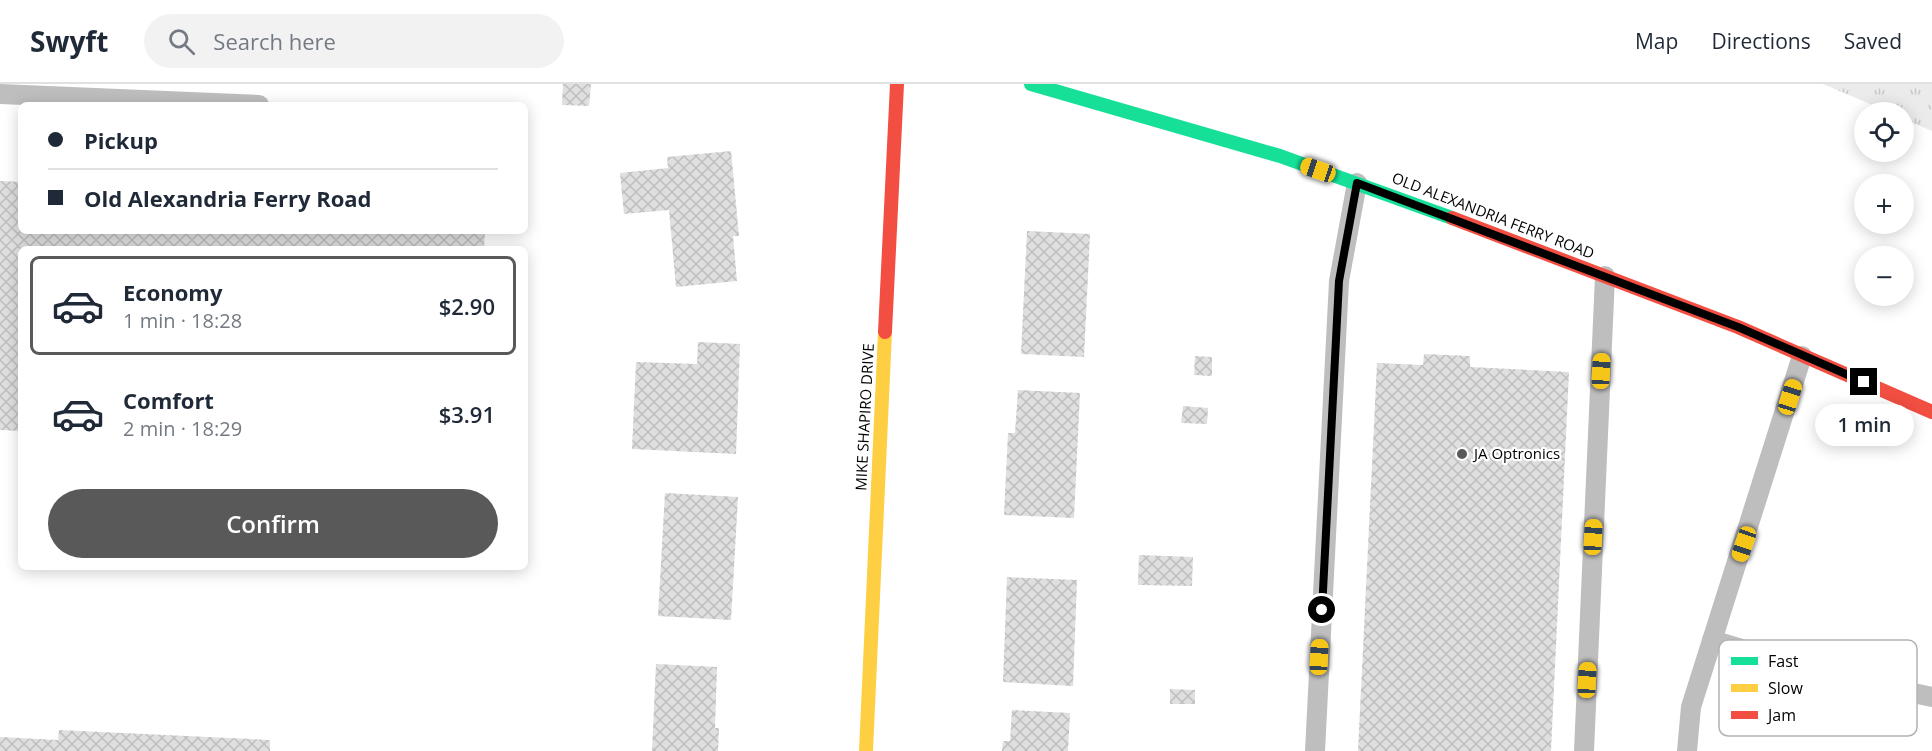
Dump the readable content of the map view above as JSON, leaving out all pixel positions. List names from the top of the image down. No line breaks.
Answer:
{"streets":{"main road":["OLD ALEXANDRIA FERRY ROAD","MIKE SHAPIRO DRIVE"]},"places":["JA Optronics"],"legend":["Fast","Slow","Jam"],"page":{"header":"Swyft","search":"Search here","nav":["Map","Directions","Saved"],"map_buttons":["+","−"],"banner":["Pickup","Old Alexandria Ferry Road"],"list":[{"name":"Economy","note":"1 min · 18:28","value":"$2.90"},{"name":"Comfort","note":"2 min · 18:29","value":"$3.91"}],"bubble":"1 min","buttons":"Confirm"}}
